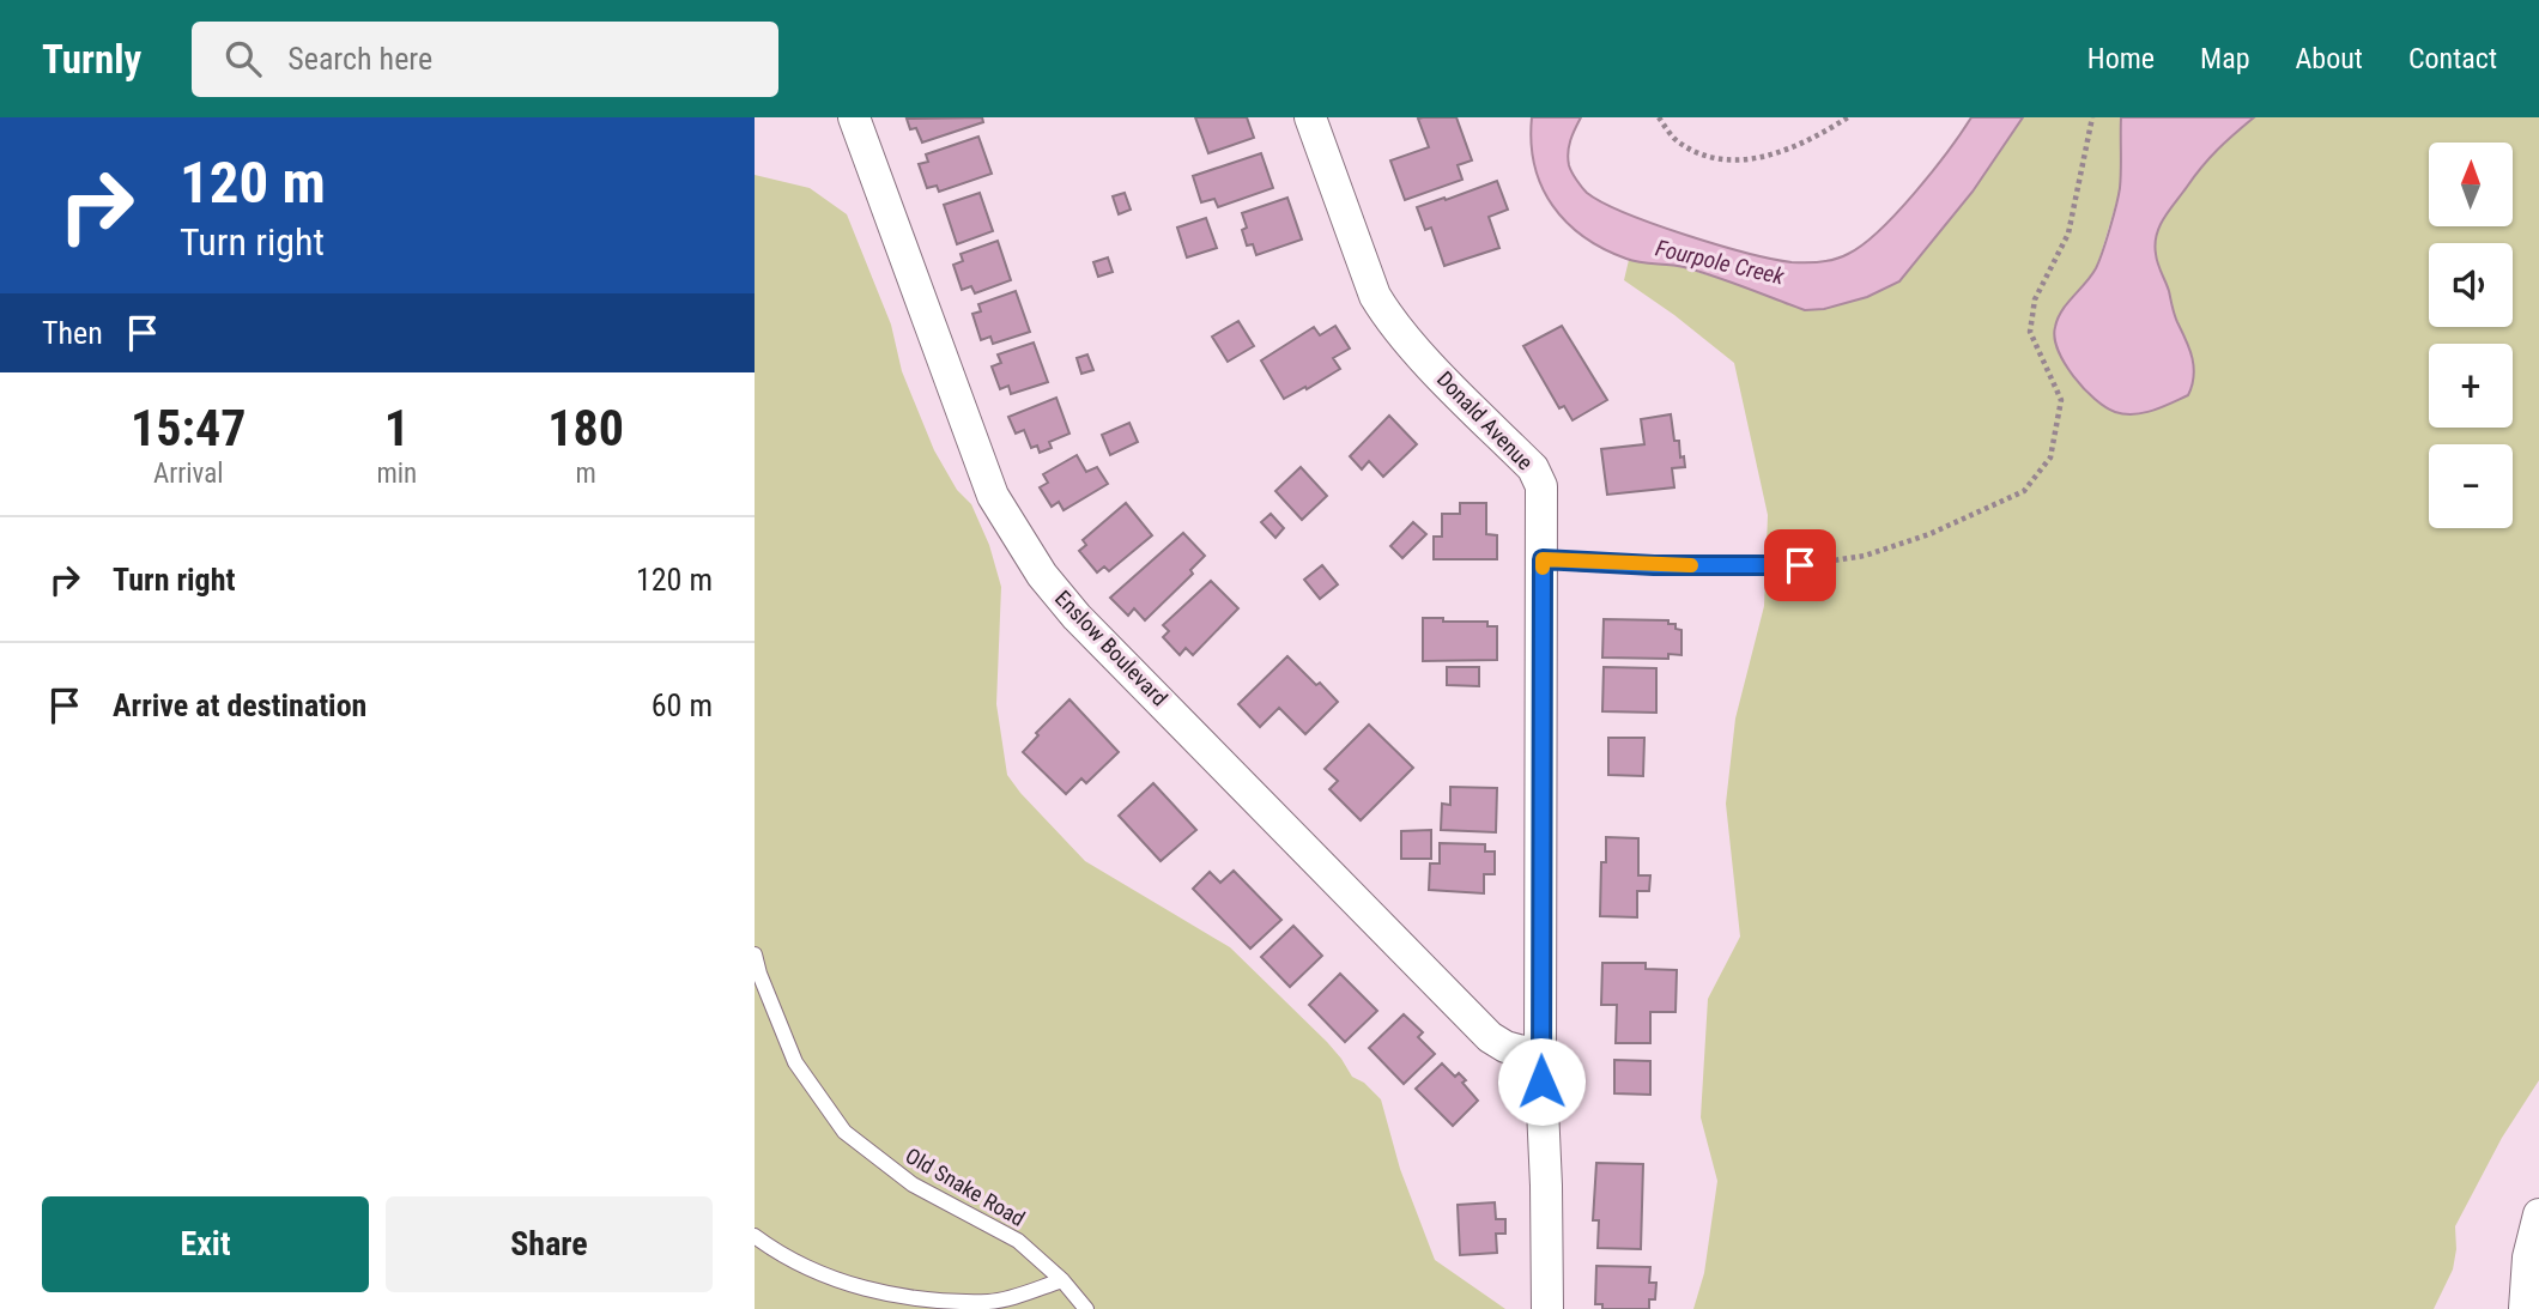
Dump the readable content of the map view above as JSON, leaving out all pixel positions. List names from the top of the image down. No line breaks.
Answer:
{"streets":{"street":["Donald Avenue","Enslow Boulevard"],"lane":["Old Snake Road"]},"crossings":[["Donald Avenue","Enslow Boulevard"]],"water":["Fourpole Creek"],"north":"top","page":{"header":"Turnly","search":"Search here","nav":["Home","Map","About","Contact"],"turn":["120 m","Turn right"],"map_buttons":["+","−"],"then":"Then","eta":["15:47","Arrival","1","min","180","m"],"list":[{"name":"Turn right","value":"120 m"},{"name":"Arrive at destination","value":"60 m"}],"buttons":["Exit","Share"]}}
